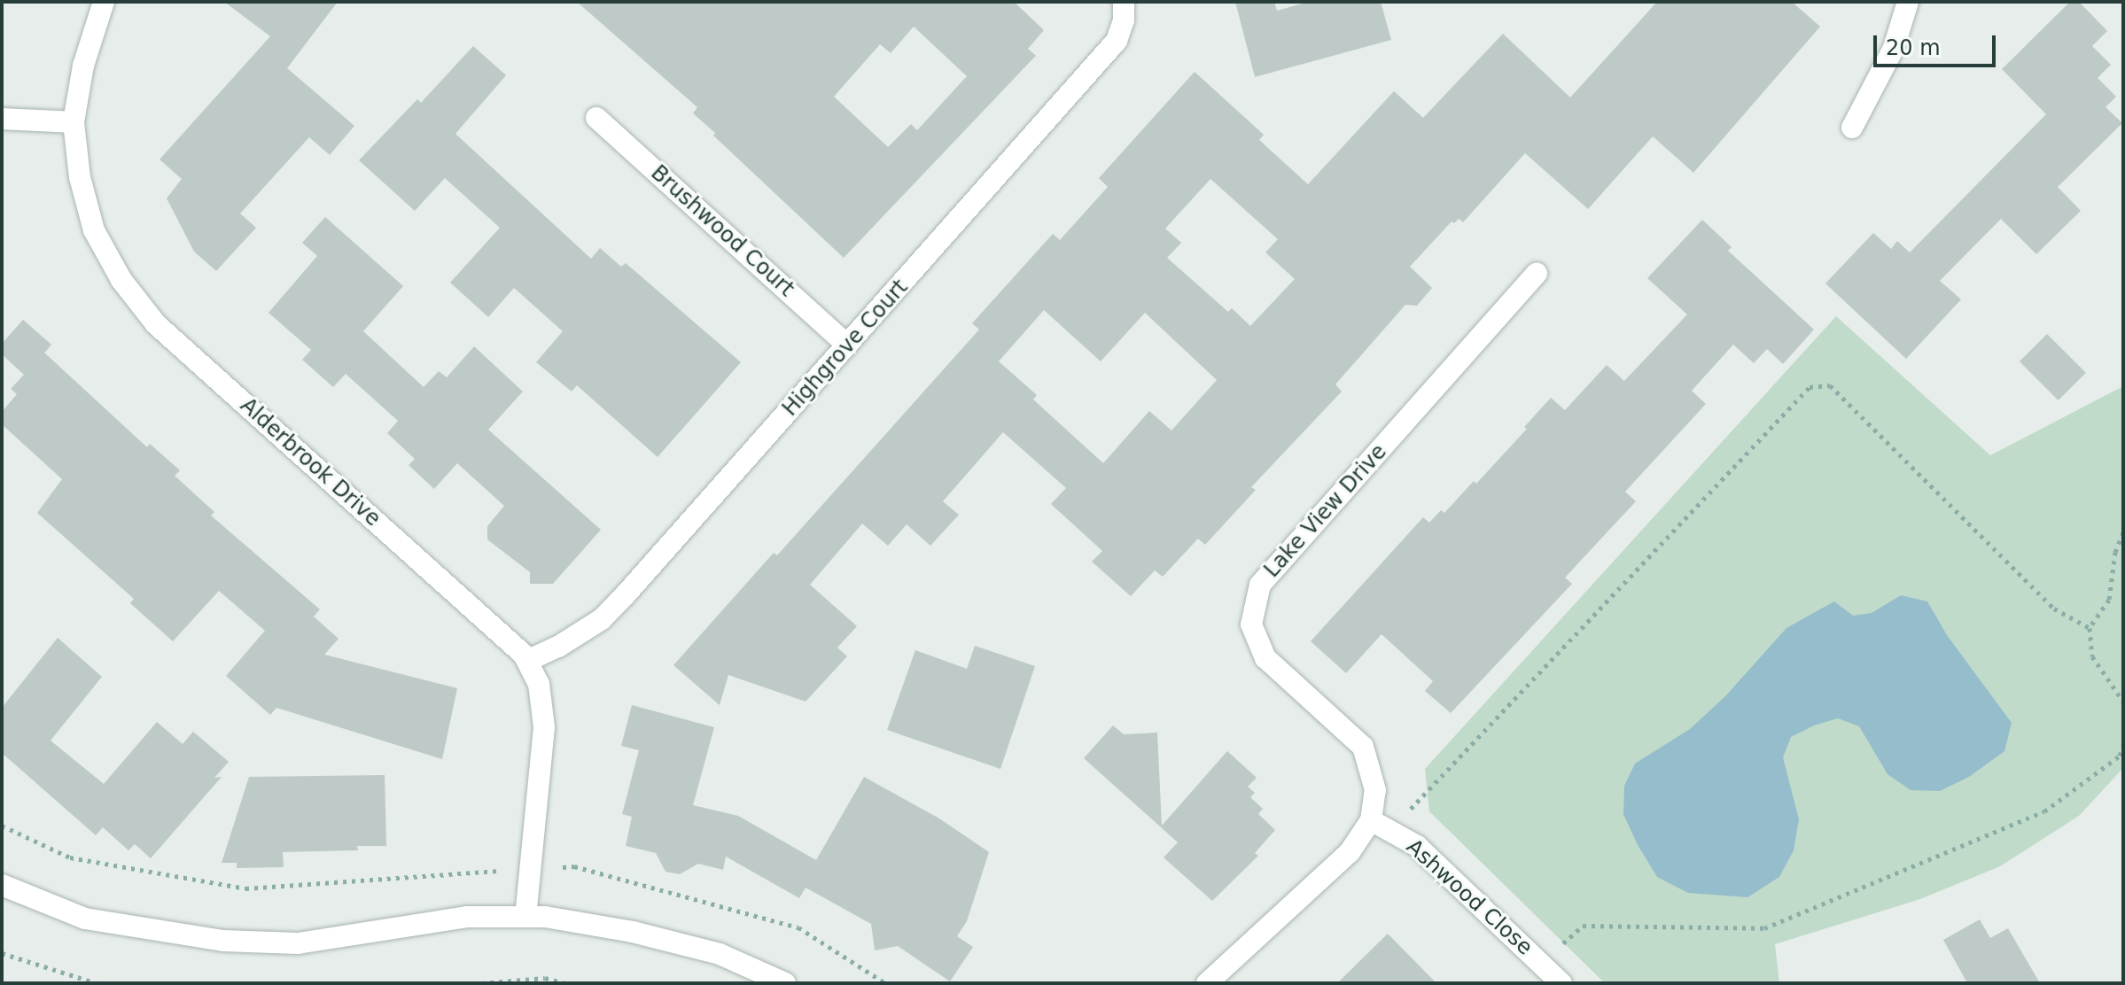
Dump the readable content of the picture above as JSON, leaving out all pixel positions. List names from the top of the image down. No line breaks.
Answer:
{"streets":{"street":["Brushwood Court","Highgrove Court","Alderbrook Drive","Lake View Drive","Ashwood Close"]},"crossings":[["Brushwood Court","Highgrove Court"],["Highgrove Court","Alderbrook Drive"],["Lake View Drive","Ashwood Close"]],"scale_bar":"20 m"}
